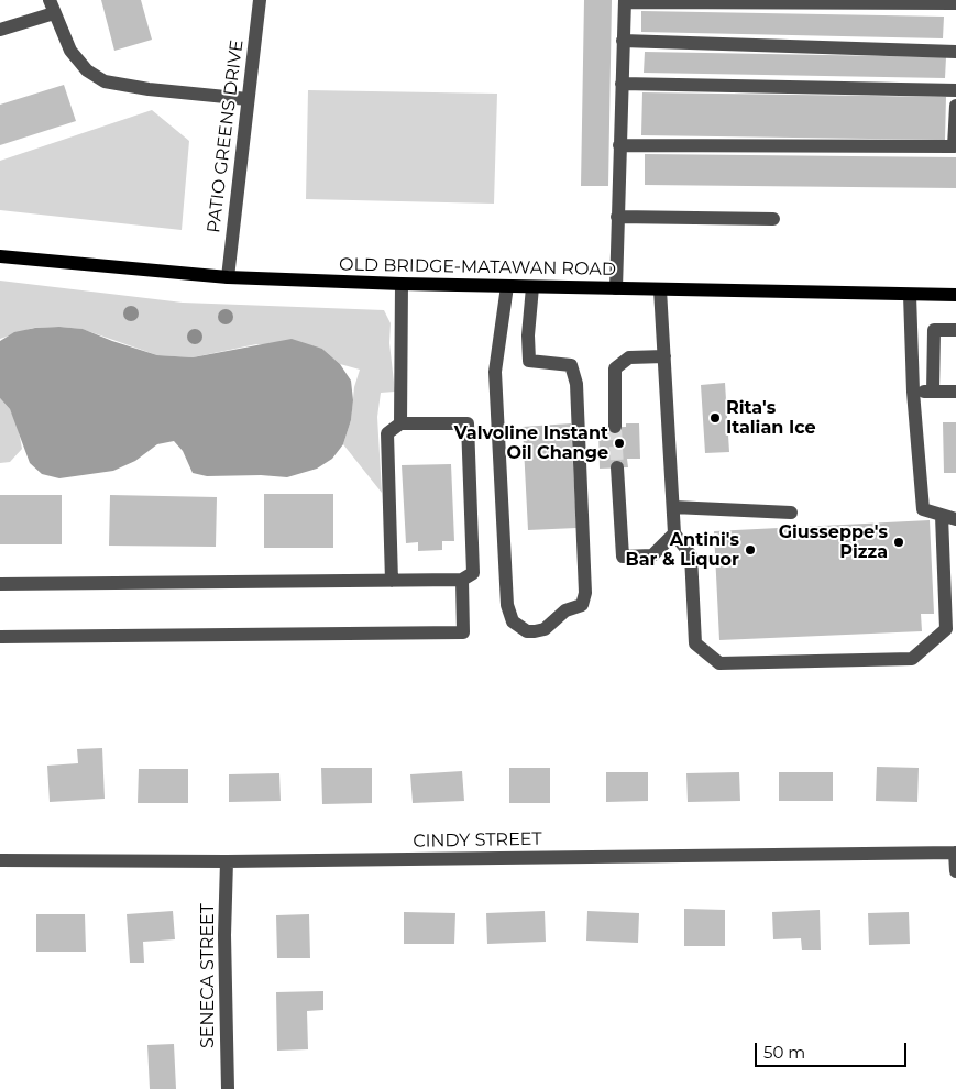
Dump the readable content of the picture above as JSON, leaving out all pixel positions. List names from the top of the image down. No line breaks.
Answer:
{"streets":{"main road":["OLD BRIDGE-MATAWAN ROAD"],"street":["PATIO GREENS DRIVE","CINDY STREET","SENECA STREET"]},"crossings":[["PATIO GREENS DRIVE","OLD BRIDGE-MATAWAN ROAD"],["CINDY STREET","SENECA STREET"]],"places":["Rita's Italian Ice","Valvoline Instant Oil Change","Giusseppe's Pizza","Antini's Bar & Liquor"],"scale_bar":"50 m"}
